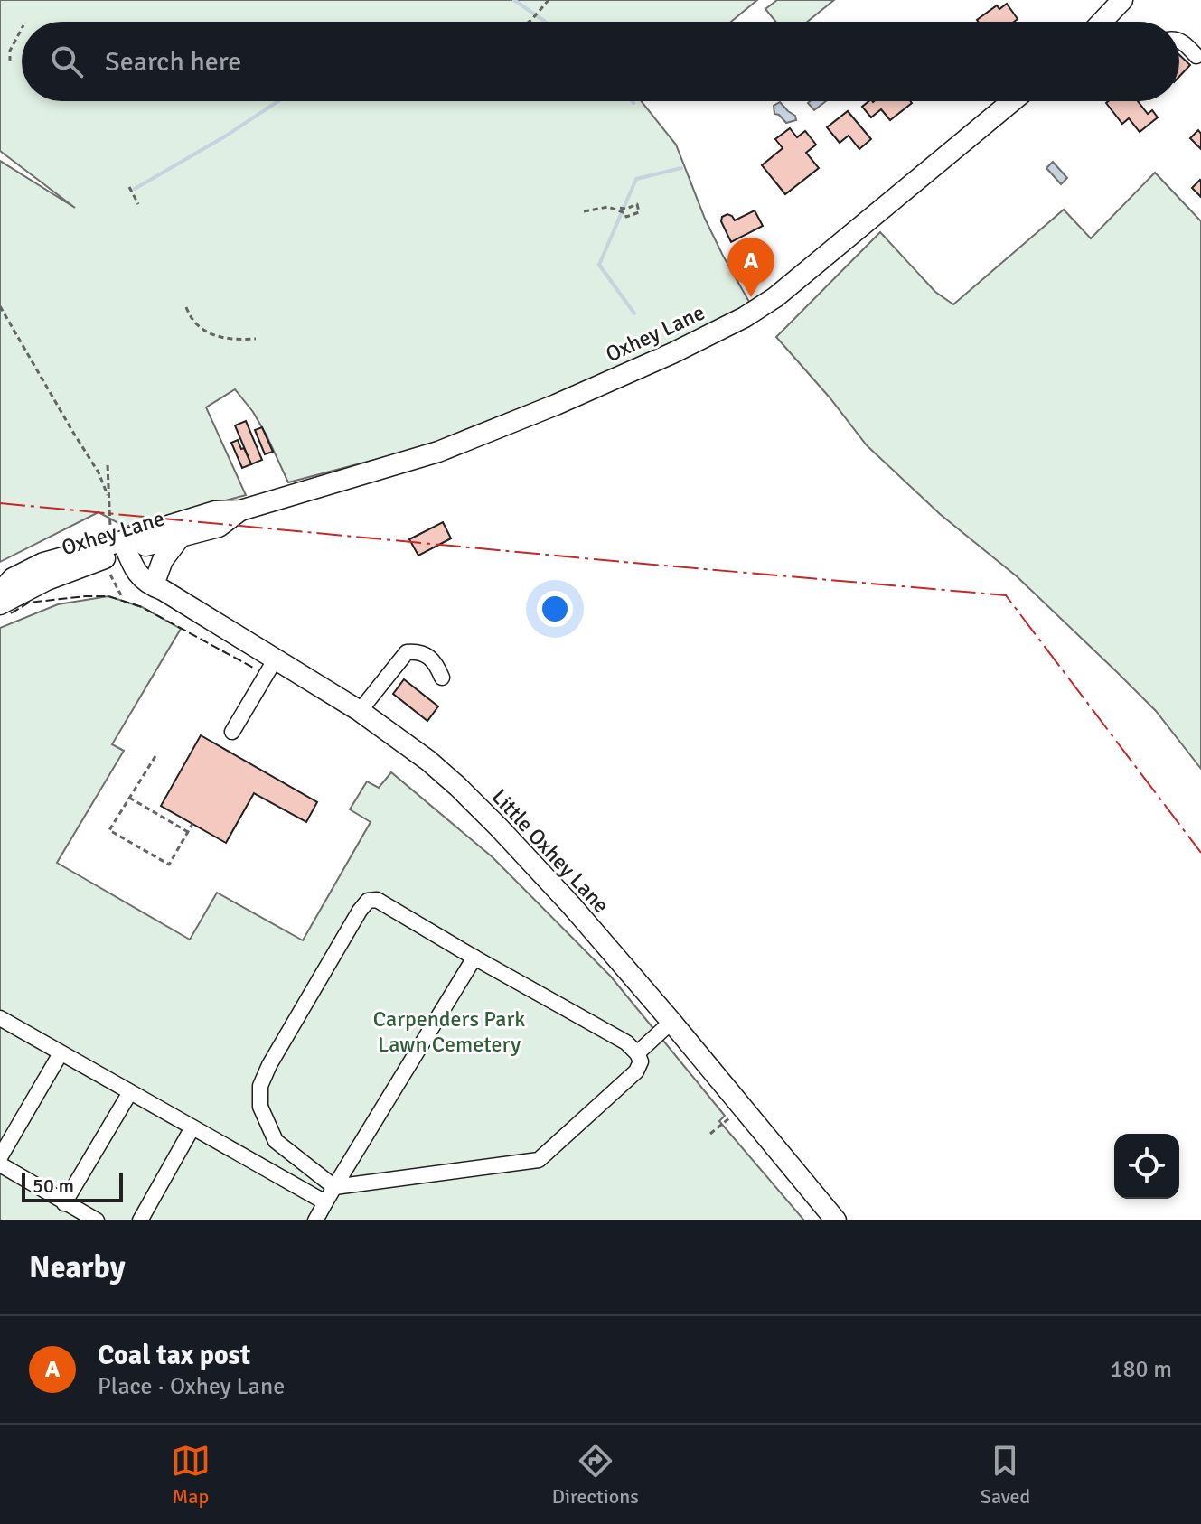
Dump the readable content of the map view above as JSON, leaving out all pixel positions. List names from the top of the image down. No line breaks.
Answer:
{"streets":{"main road":["Oxhey Lane","Little Oxhey Lane"]},"parks":["Carpenders Park Lawn Cemetery"],"scale_bar":"50 m","page":{"search":"Search here","pins":"A","scale":"50 m","heading":"Nearby","list":[{"mark":"A","name":"Coal tax post","note":"Place · Oxhey Lane","value":"180 m"}],"nav":["Map","Directions","Saved"]}}
